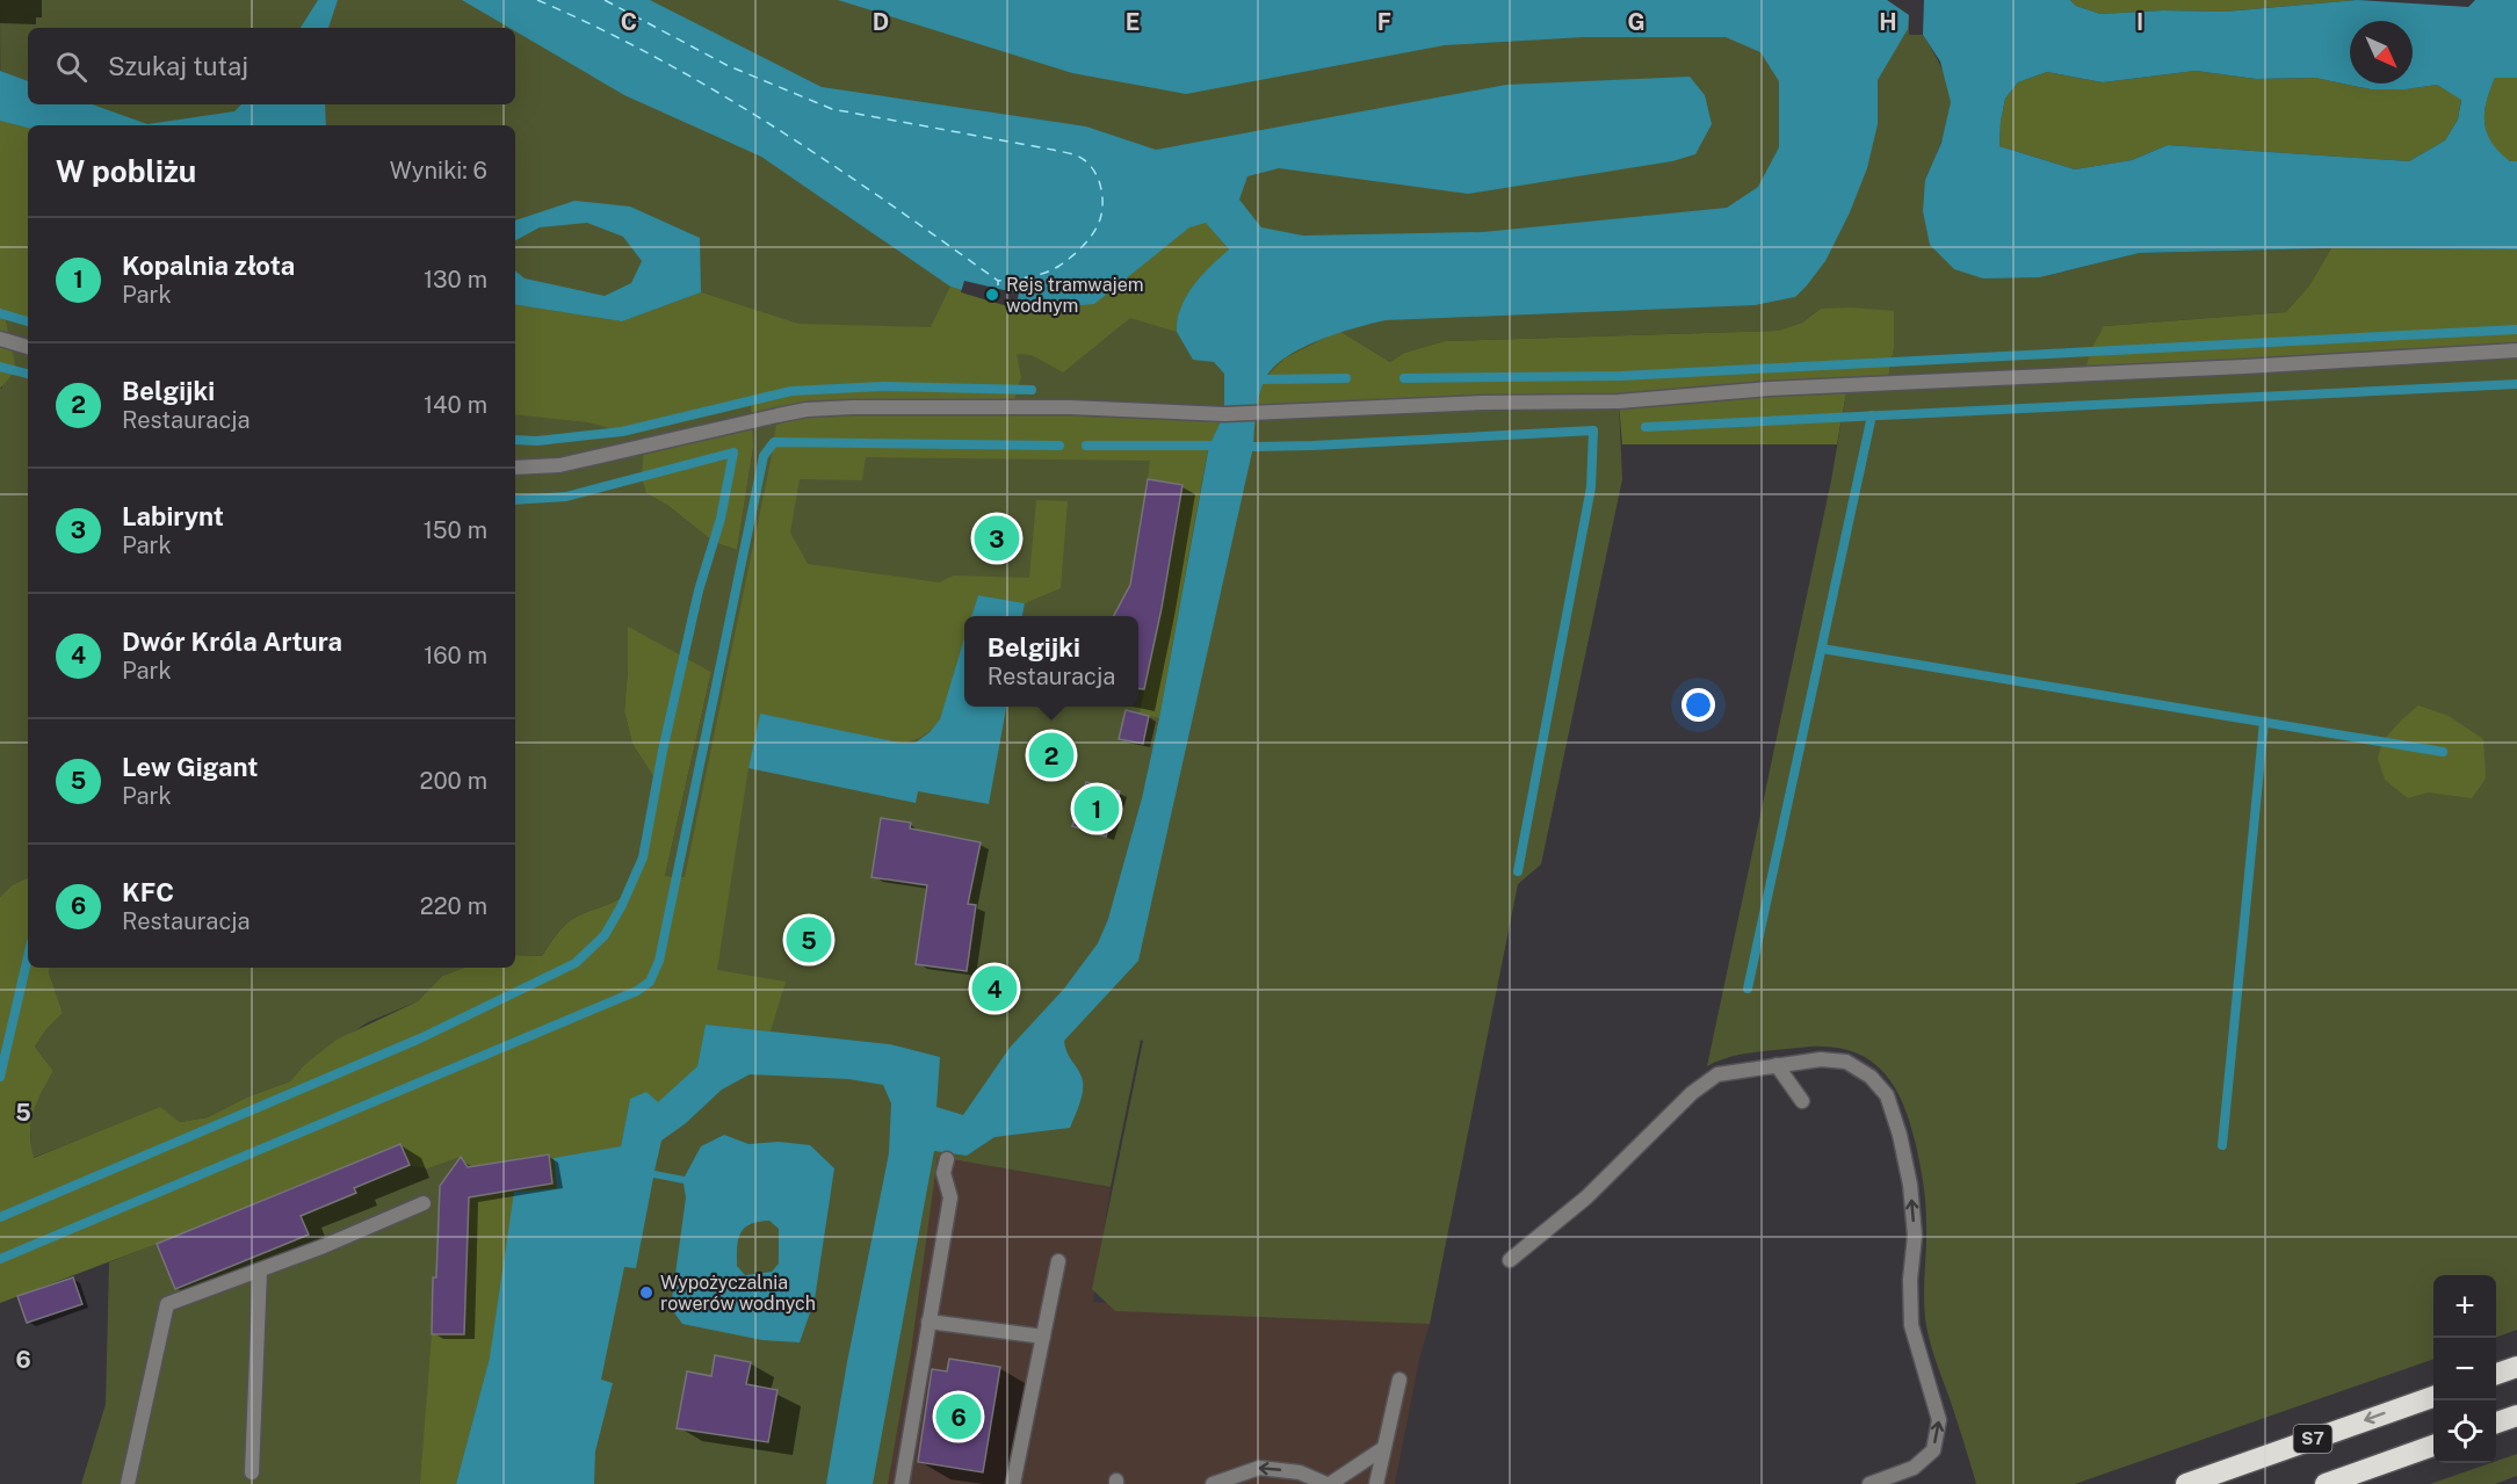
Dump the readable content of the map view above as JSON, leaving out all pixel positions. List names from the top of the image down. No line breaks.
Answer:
{"streets":{"highway":["S7"]},"places":["Rejs tramwajem wodnym","Wypożyczalnia rowerów wodnych"],"north":"bottom right","page":{"search":"Szukaj tutaj","heading":["W pobliżu","Wyniki: 6"],"list":[{"mark":"1","name":"Kopalnia złota","note":"Park","value":"130 m"},{"mark":"2","name":"Belgijki","note":"Restauracja","value":"140 m"},{"mark":"3","name":"Labirynt","note":"Park","value":"150 m"},{"mark":"4","name":"Dwór Króla Artura","note":"Park","value":"160 m"},{"mark":"5","name":"Lew Gigant","note":"Park","value":"200 m"},{"mark":"6","name":"KFC","note":"Restauracja","value":"220 m"}],"pins":["3","2","1","5","4","6"],"popup":["Belgijki","Restauracja"],"map_buttons":["+","−"]},"grid":{"columns":["C","D","E","F","G","H","I"],"rows":["5","6"]}}
